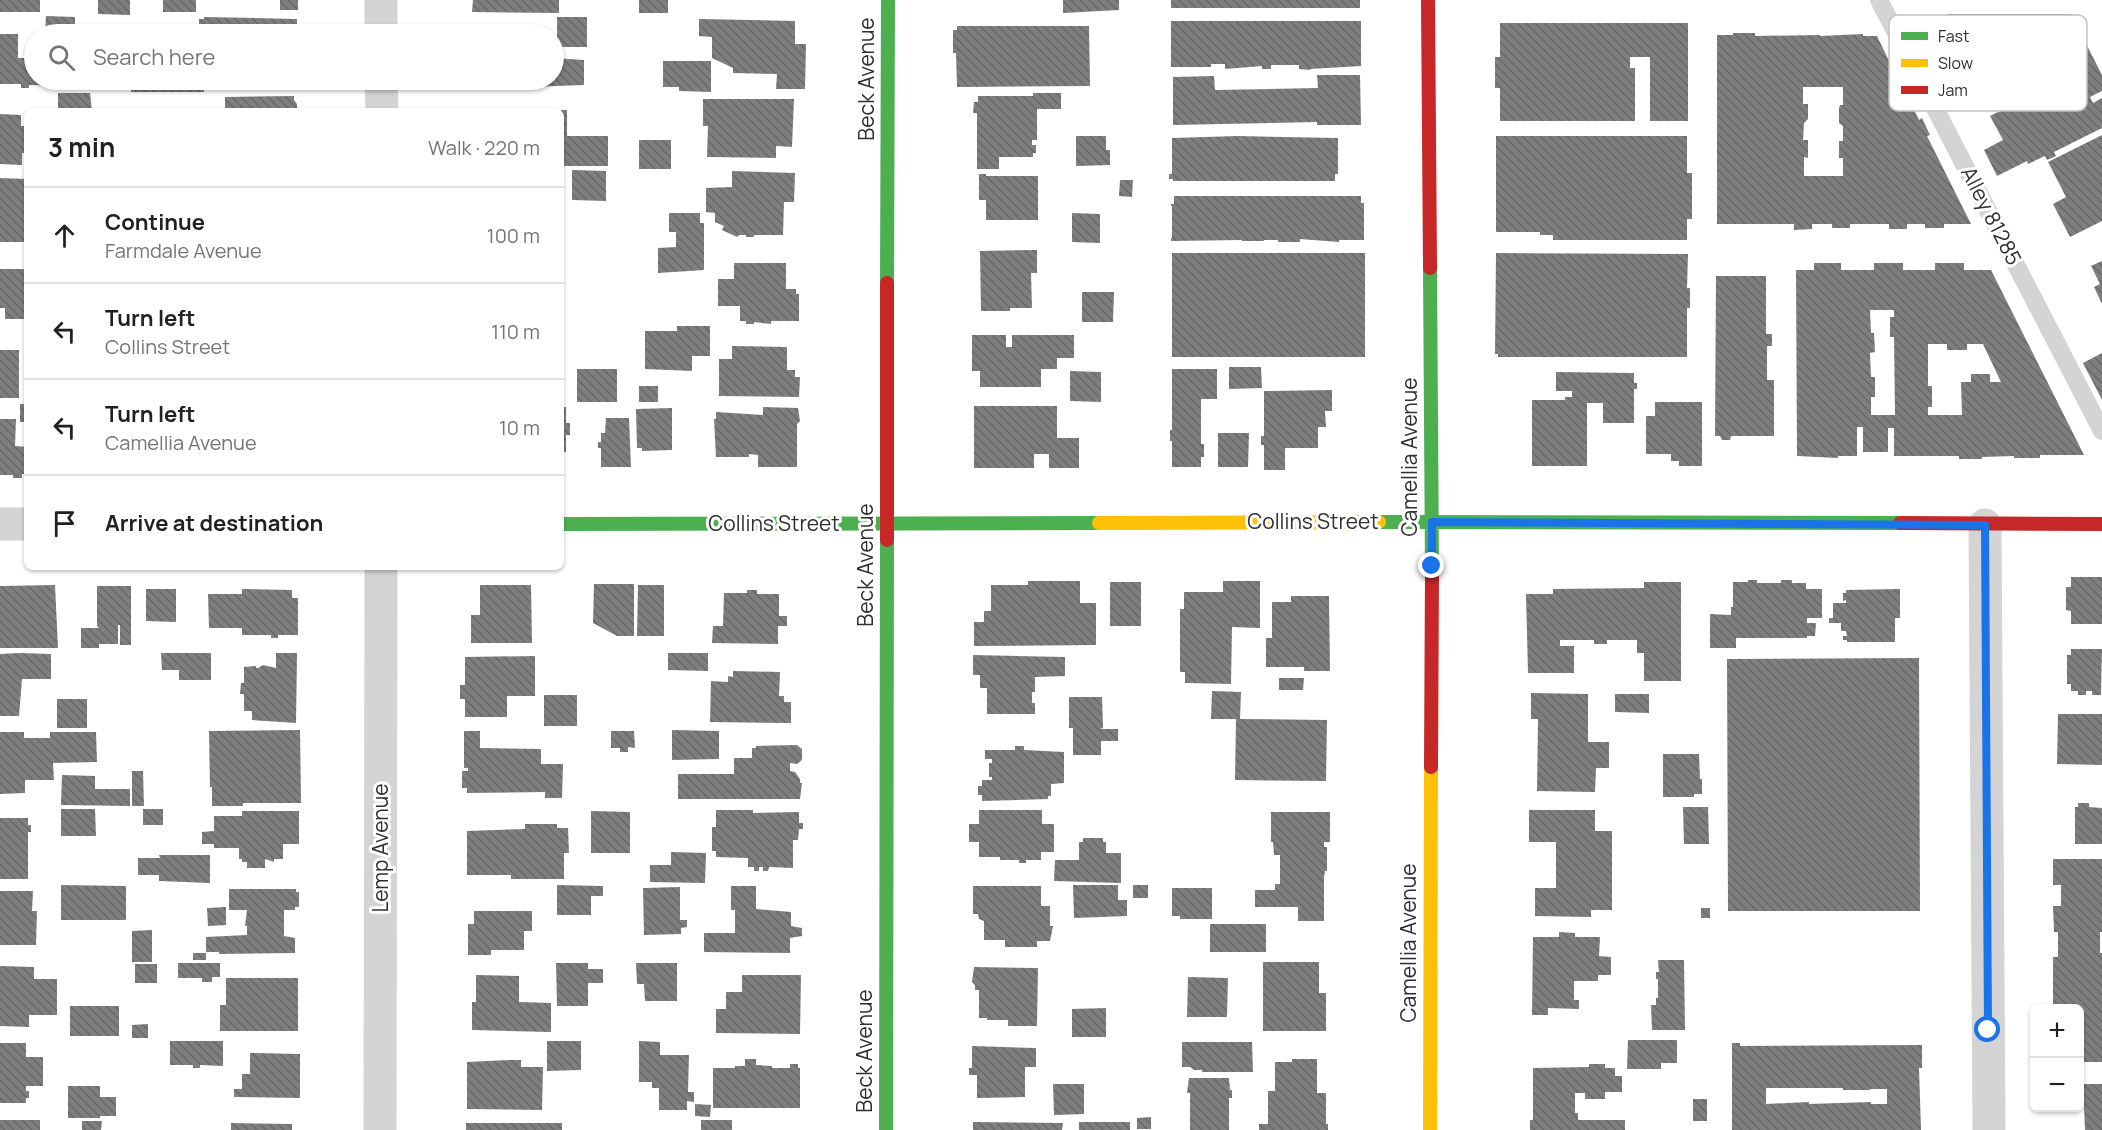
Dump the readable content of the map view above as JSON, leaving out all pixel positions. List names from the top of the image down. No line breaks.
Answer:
{"streets":{"street":["Beck Avenue","Camellia Avenue","Collins Street","Lemp Avenue"],"lane":["Alley 81285"]},"crossings":[["Beck Avenue","Collins Street"],["Camellia Avenue","Collins Street"]],"legend":["Fast","Slow","Jam"],"page":{"search":"Search here","heading":["3 min","Walk · 220 m"],"list":[["Continue","Farmdale Avenue","100 m"],["Turn left","Collins Street","110 m"],["Turn left","Camellia Avenue","10 m"],"Arrive at destination"],"map_buttons":["+","−"]}}
